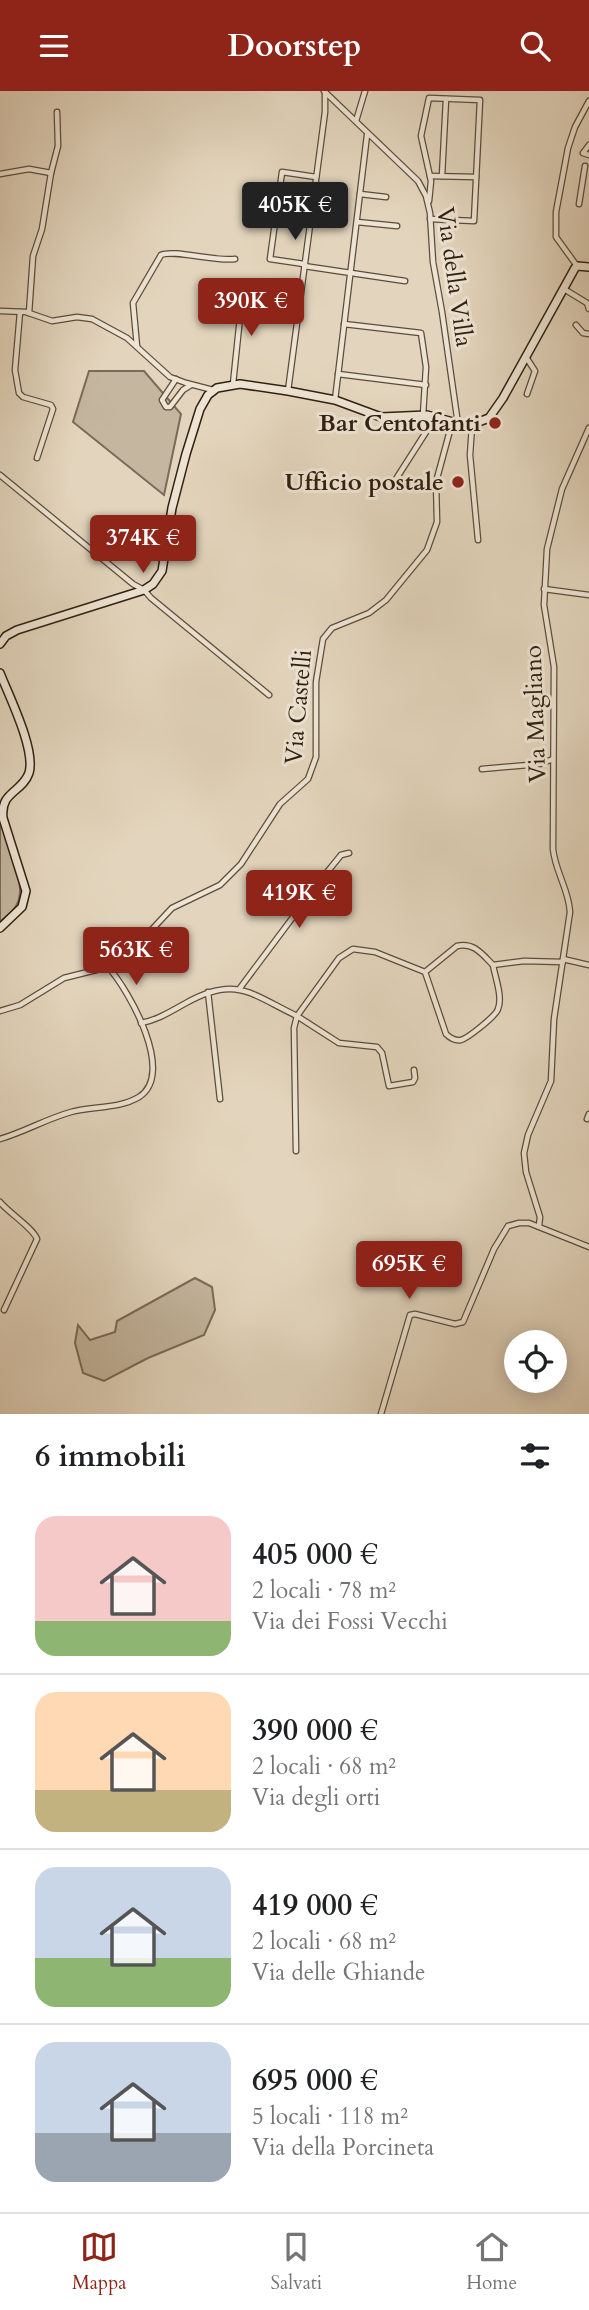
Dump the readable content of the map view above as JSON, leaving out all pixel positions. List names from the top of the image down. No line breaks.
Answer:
{"streets":{"street":["Via della Villa","Via Castelli","Via Magliano"]},"crossings":[["Via della Villa","Via Castelli"]],"places":["Bar Centofanti","Ufficio postale"],"page":{"header":"Doorstep","price":["405K €","390K €","374K €","419K €","563K €","695K €"],"heading":"6 immobili","list":[{"name":"405 000 €","note":"2 locali · 78 m² · Via dei Fossi Vecchi"},{"name":"390 000 €","note":"2 locali · 68 m² · Via degli orti"},{"name":"419 000 €","note":"2 locali · 68 m² · Via delle Ghiande"},{"name":"695 000 €","note":"5 locali · 118 m² · Via della Porcineta"}],"tabs":["Mappa","Salvati","Home"]}}
